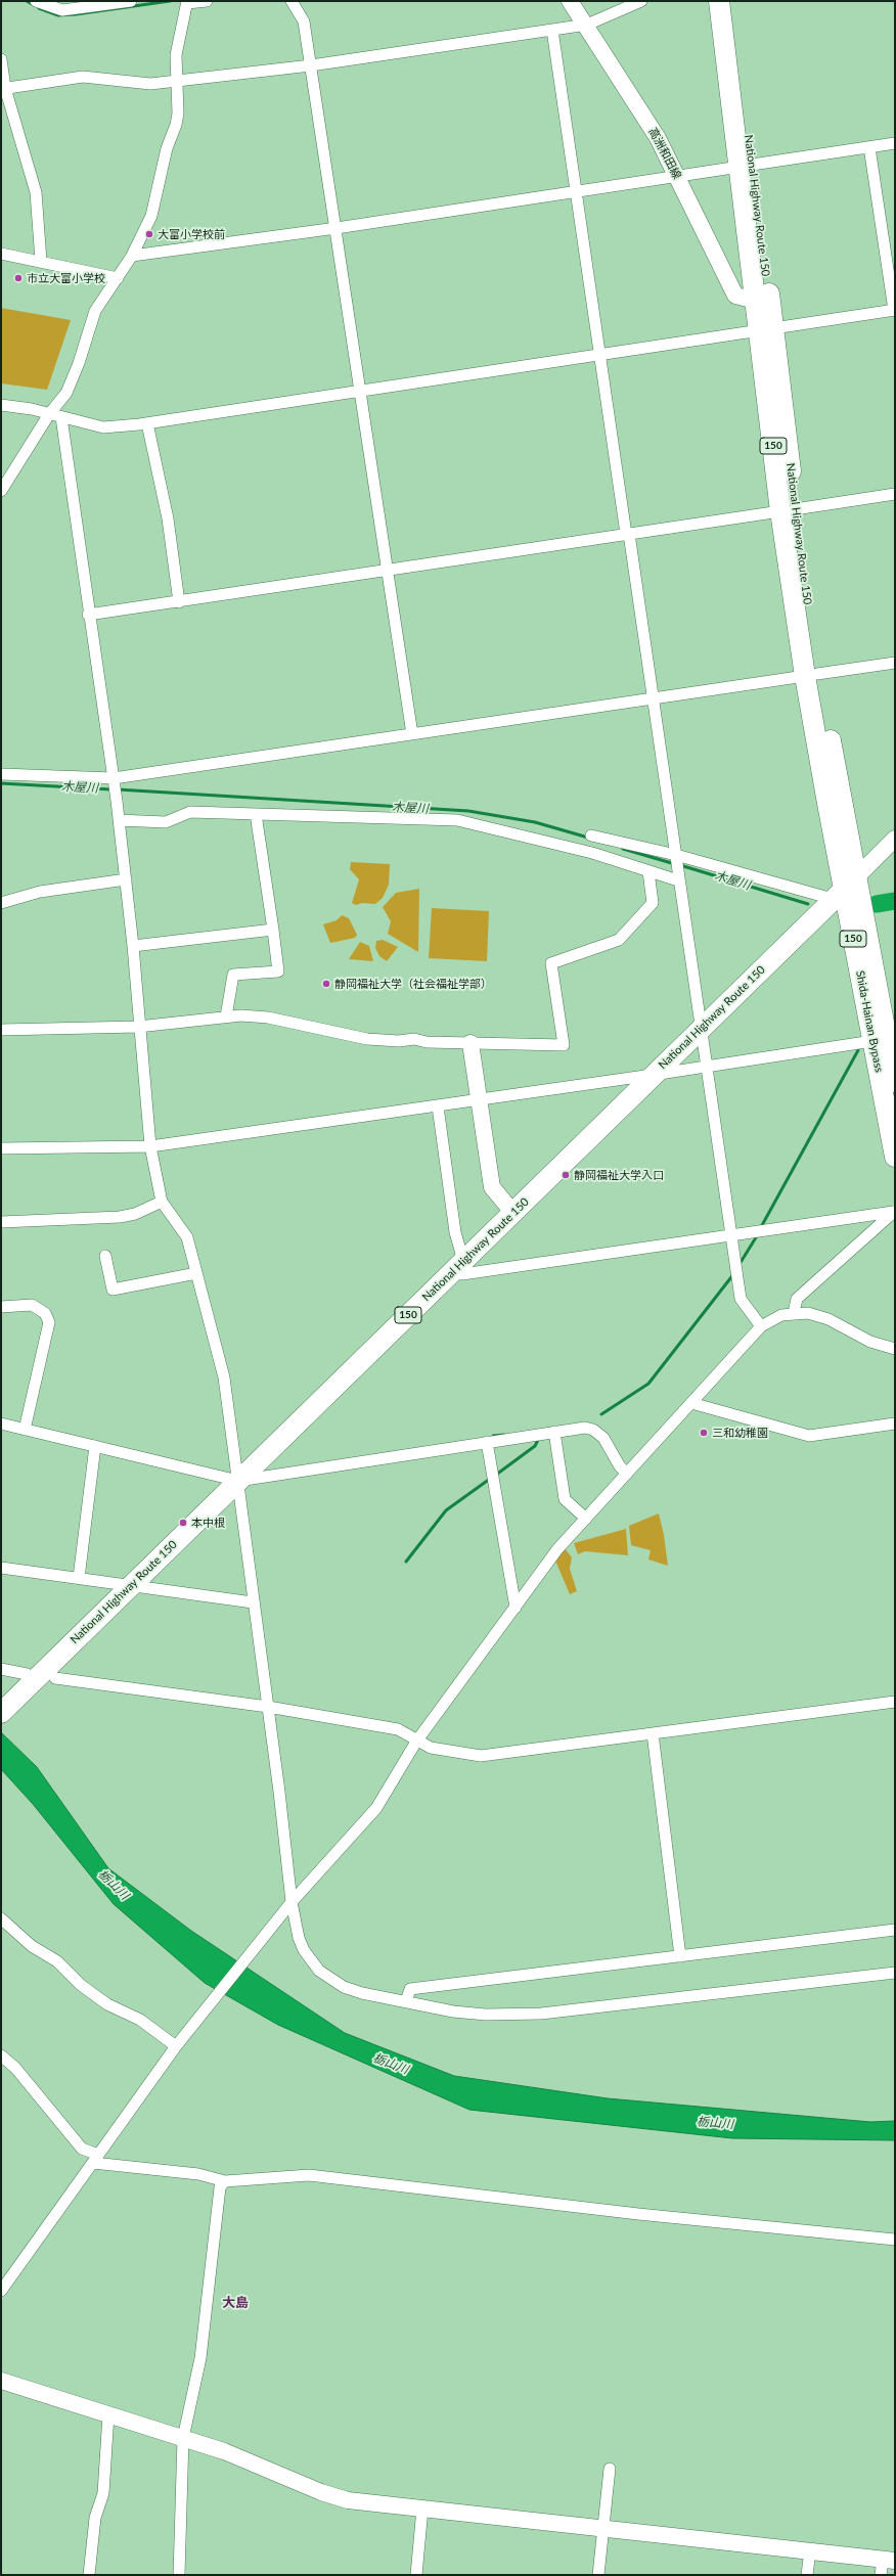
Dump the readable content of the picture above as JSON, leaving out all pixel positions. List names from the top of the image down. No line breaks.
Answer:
{"streets":{"highway":["National Highway Route 150","150","Shida-Hainan Bypass"],"street":["高洲和田線"]},"crossings":[["高洲和田線","National Highway Route 150"],["National Highway Route 150","Shida-Hainan Bypass"]],"districts":["大島"],"water":["木屋川","栃山川"],"places":["大富小学校前","市立大富小学校","静岡福祉大学（社会福祉学部）","静岡福祉大学入口","三和幼稚園","本中根"]}
